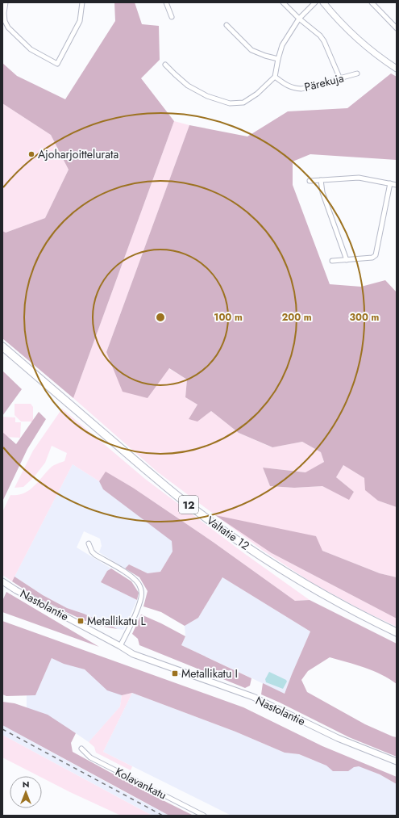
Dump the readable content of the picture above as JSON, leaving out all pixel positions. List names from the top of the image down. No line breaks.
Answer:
{"streets":{"highway":["12","Valtatie 12"],"main road":["Nastolantie"],"street":["Pärekuja","Kolavankatu"]},"places":{"other":["Ajoharjoittelurata"],"transit":["Metallikatu L","Metallikatu I"]},"north":"top","rings":["100 m","200 m","300 m"]}
